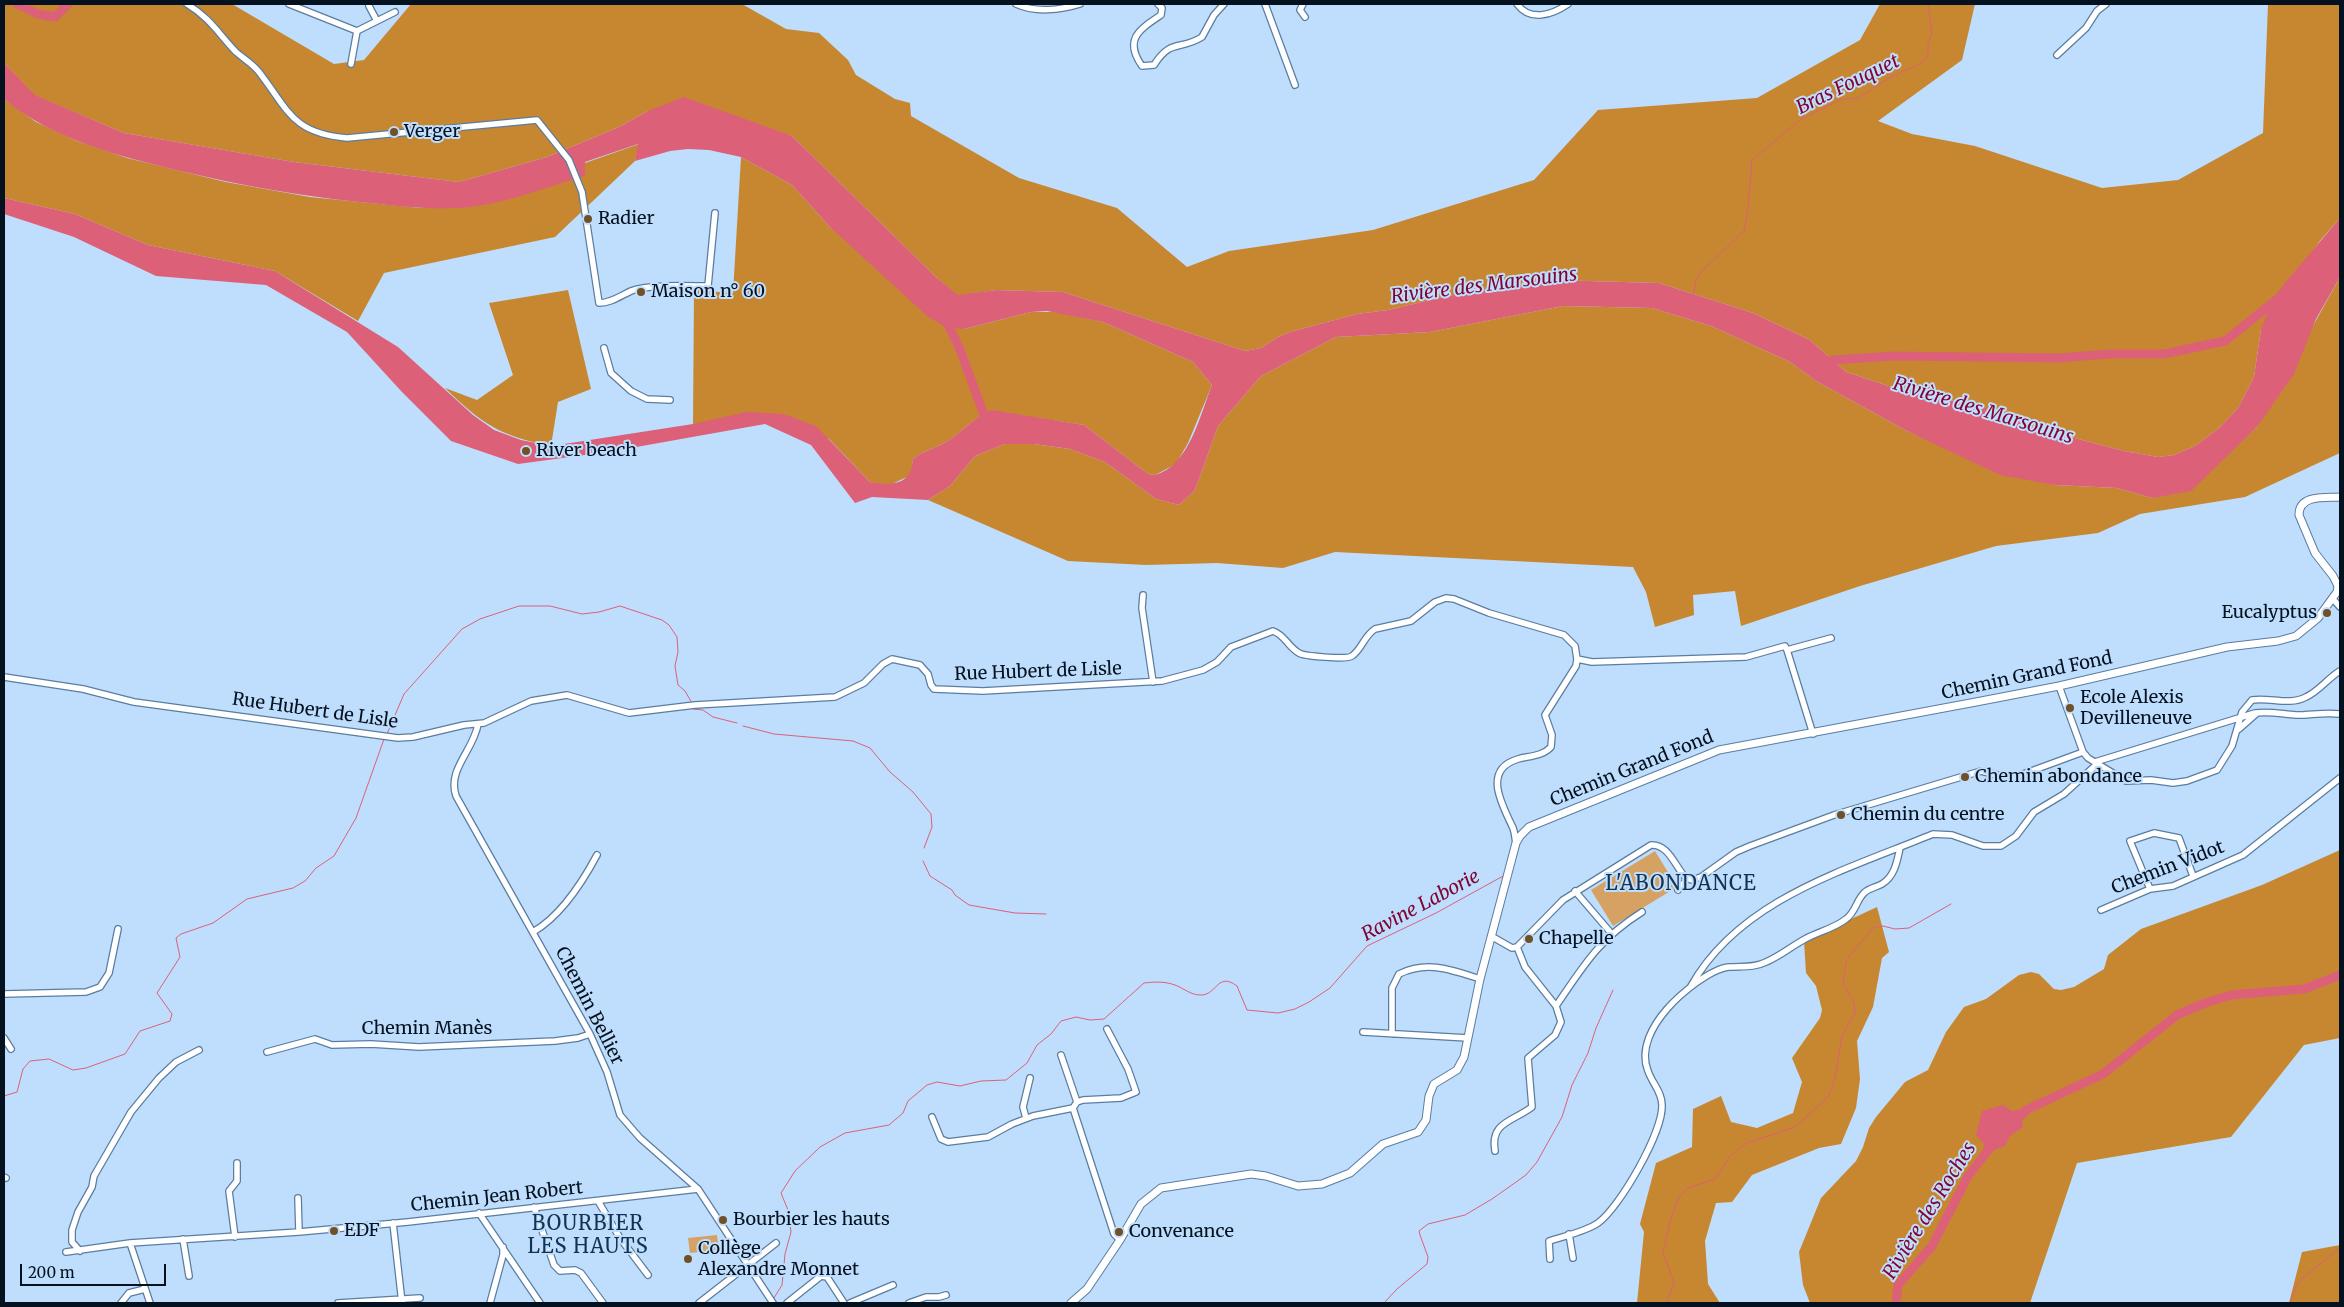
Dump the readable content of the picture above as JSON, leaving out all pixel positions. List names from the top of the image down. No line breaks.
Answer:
{"streets":{"street":["Rue Hubert de Lisle","Chemin Grand Fond","Chemin Vidot","Chemin Bellier","Chemin Manès","Chemin Jean Robert"]},"crossings":[["Rue Hubert de Lisle","Chemin Bellier"],["Chemin Bellier","Chemin Manès"],["Chemin Bellier","Chemin Jean Robert"]],"districts":["L'ABONDANCE","BOURBIER LES HAUTS"],"water":["Bras Fouquet","Rivière des Marsouins","Ravine Laborie","Rivière des Roches"],"places":["Verger","Radier","Maison n° 60","River beach","Eucalyptus","Ecole Alexis Devilleneuve","Chemin abondance","Chemin du centre","Chapelle","Bourbier les hauts","EDF","Convenance","Collège Alexandre Monnet"],"scale_bar":"200 m"}
